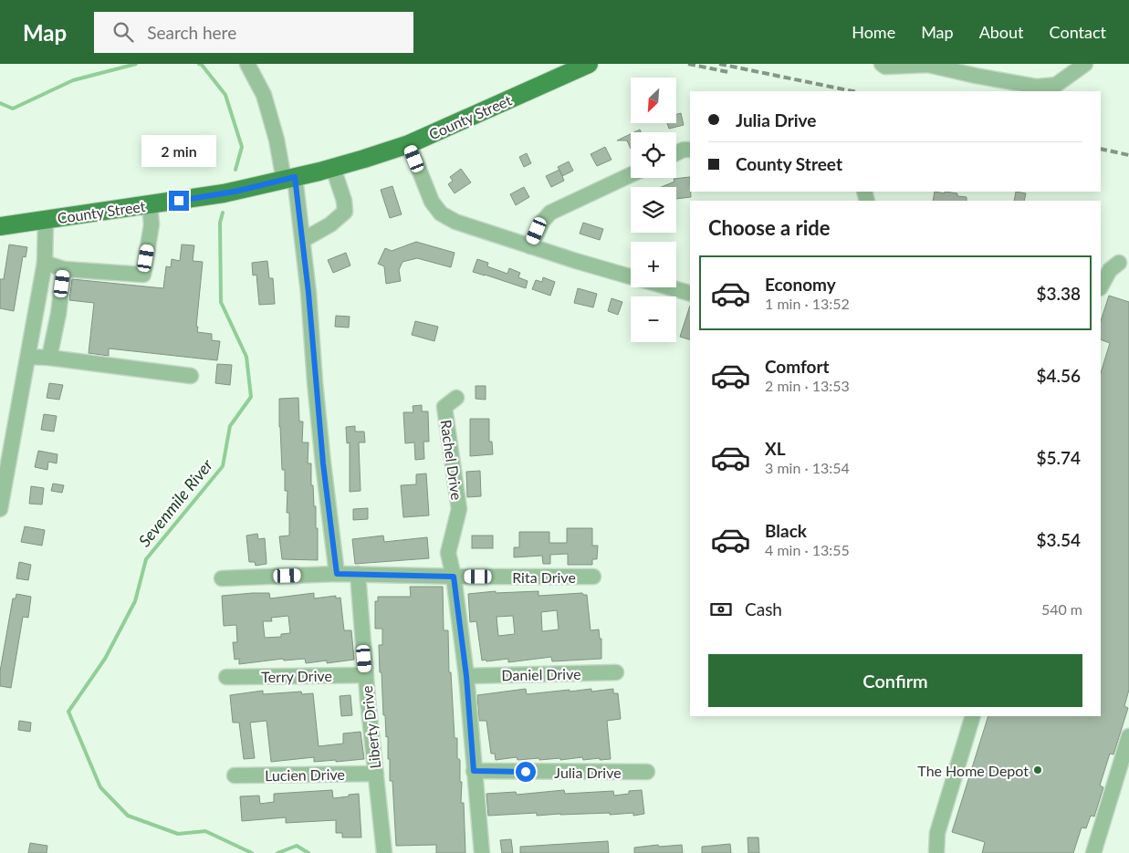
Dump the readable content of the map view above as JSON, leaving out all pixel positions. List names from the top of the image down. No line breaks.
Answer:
{"streets":{"main road":["County Street"],"street":["Rachel Drive","Rita Drive","Daniel Drive","Terry Drive","Liberty Drive","Julia Drive","Lucien Drive"]},"crossings":[["Rachel Drive","Rita Drive"],["Rachel Drive","Daniel Drive"],["Rachel Drive","Julia Drive"],["Rita Drive","Liberty Drive"],["Terry Drive","Liberty Drive"],["Liberty Drive","Lucien Drive"]],"water":["Sevenmile River"],"places":["The Home Depot"],"north":"bottom left","page":{"header":"Map","search":"Search here","nav":["Home","Map","About","Contact"],"map_buttons":["+","−"],"banner":["Julia Drive","County Street"],"bubble":"2 min","heading":"Choose a ride","list":[{"name":"Economy","note":"1 min · 13:52","value":"$3.38"},{"name":"Comfort","note":"2 min · 13:53","value":"$4.56"},{"name":"XL","note":"3 min · 13:54","value":"$5.74"},{"name":"Black","note":"4 min · 13:55","value":"$3.54"}],"pay":["Cash","540 m"],"buttons":"Confirm"}}
